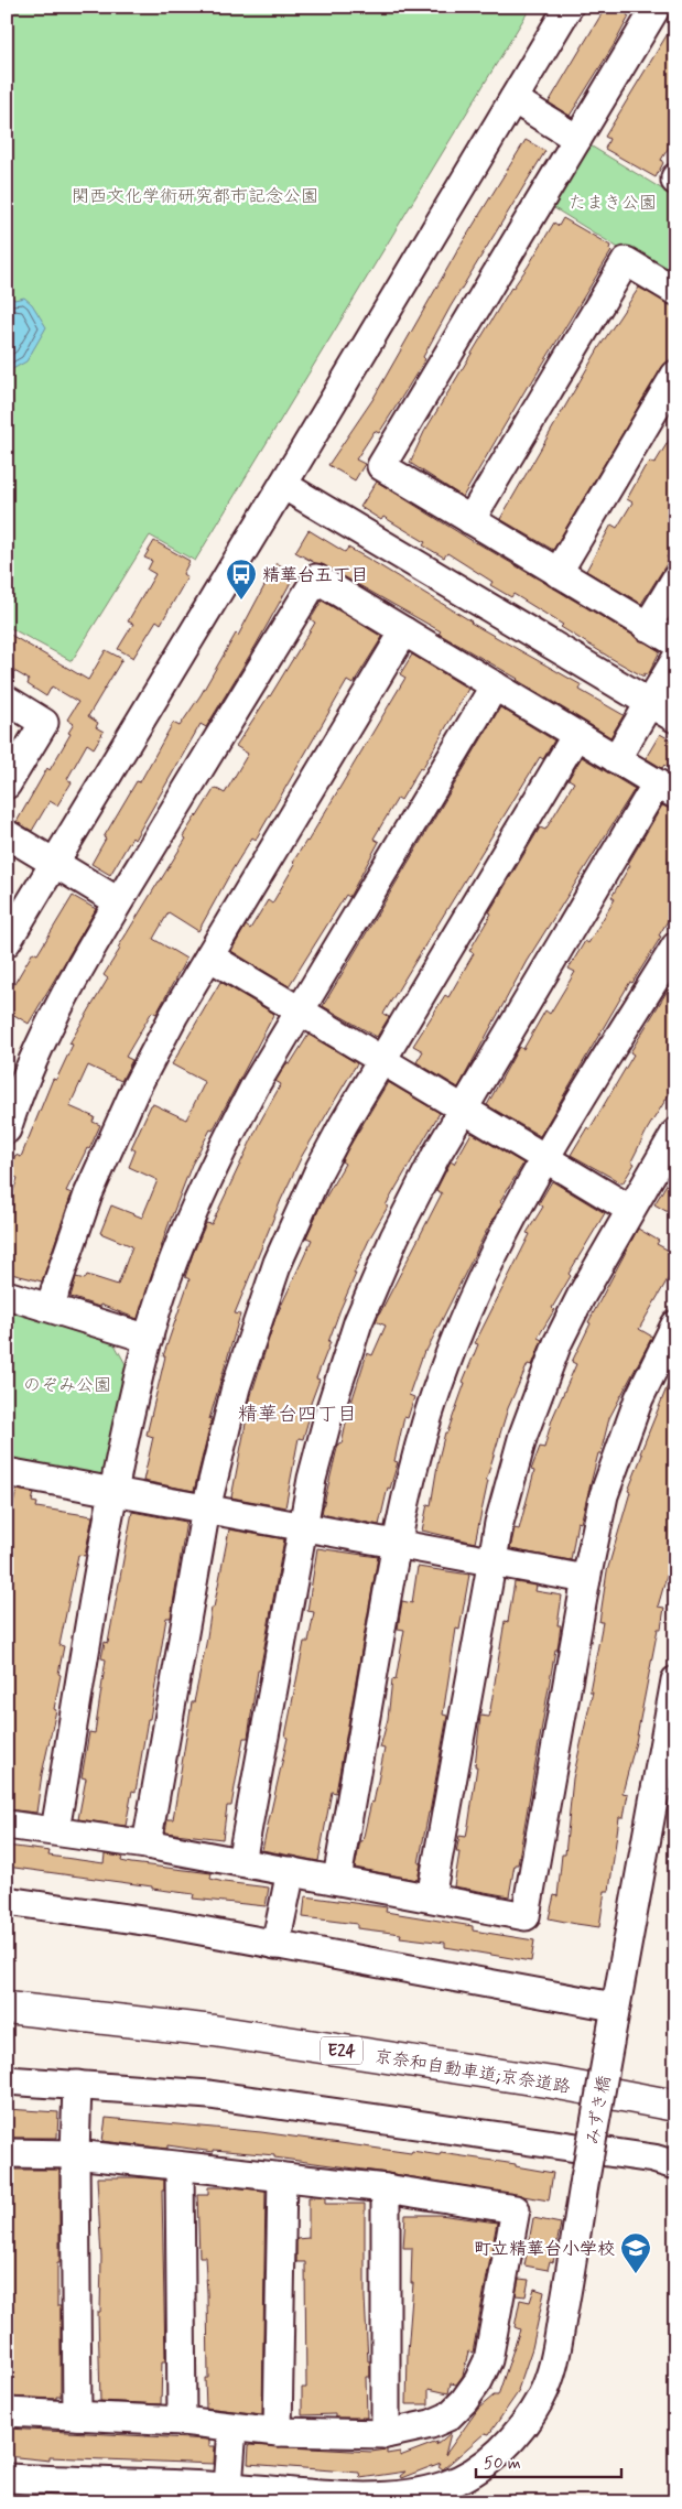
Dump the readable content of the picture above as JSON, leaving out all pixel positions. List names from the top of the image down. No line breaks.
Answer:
{"streets":{"highway":["E24","京奈和自動車道;京奈道路"],"street":["みずき橋"]},"districts":["精華台四丁目"],"parks":["関西文化学術研究都市記念公園","たまき公園","のぞみ公園"],"places":{"bus stop":["精華台五丁目"],"school or university":["町立精華台小学校"]},"scale_bar":"50 m"}
